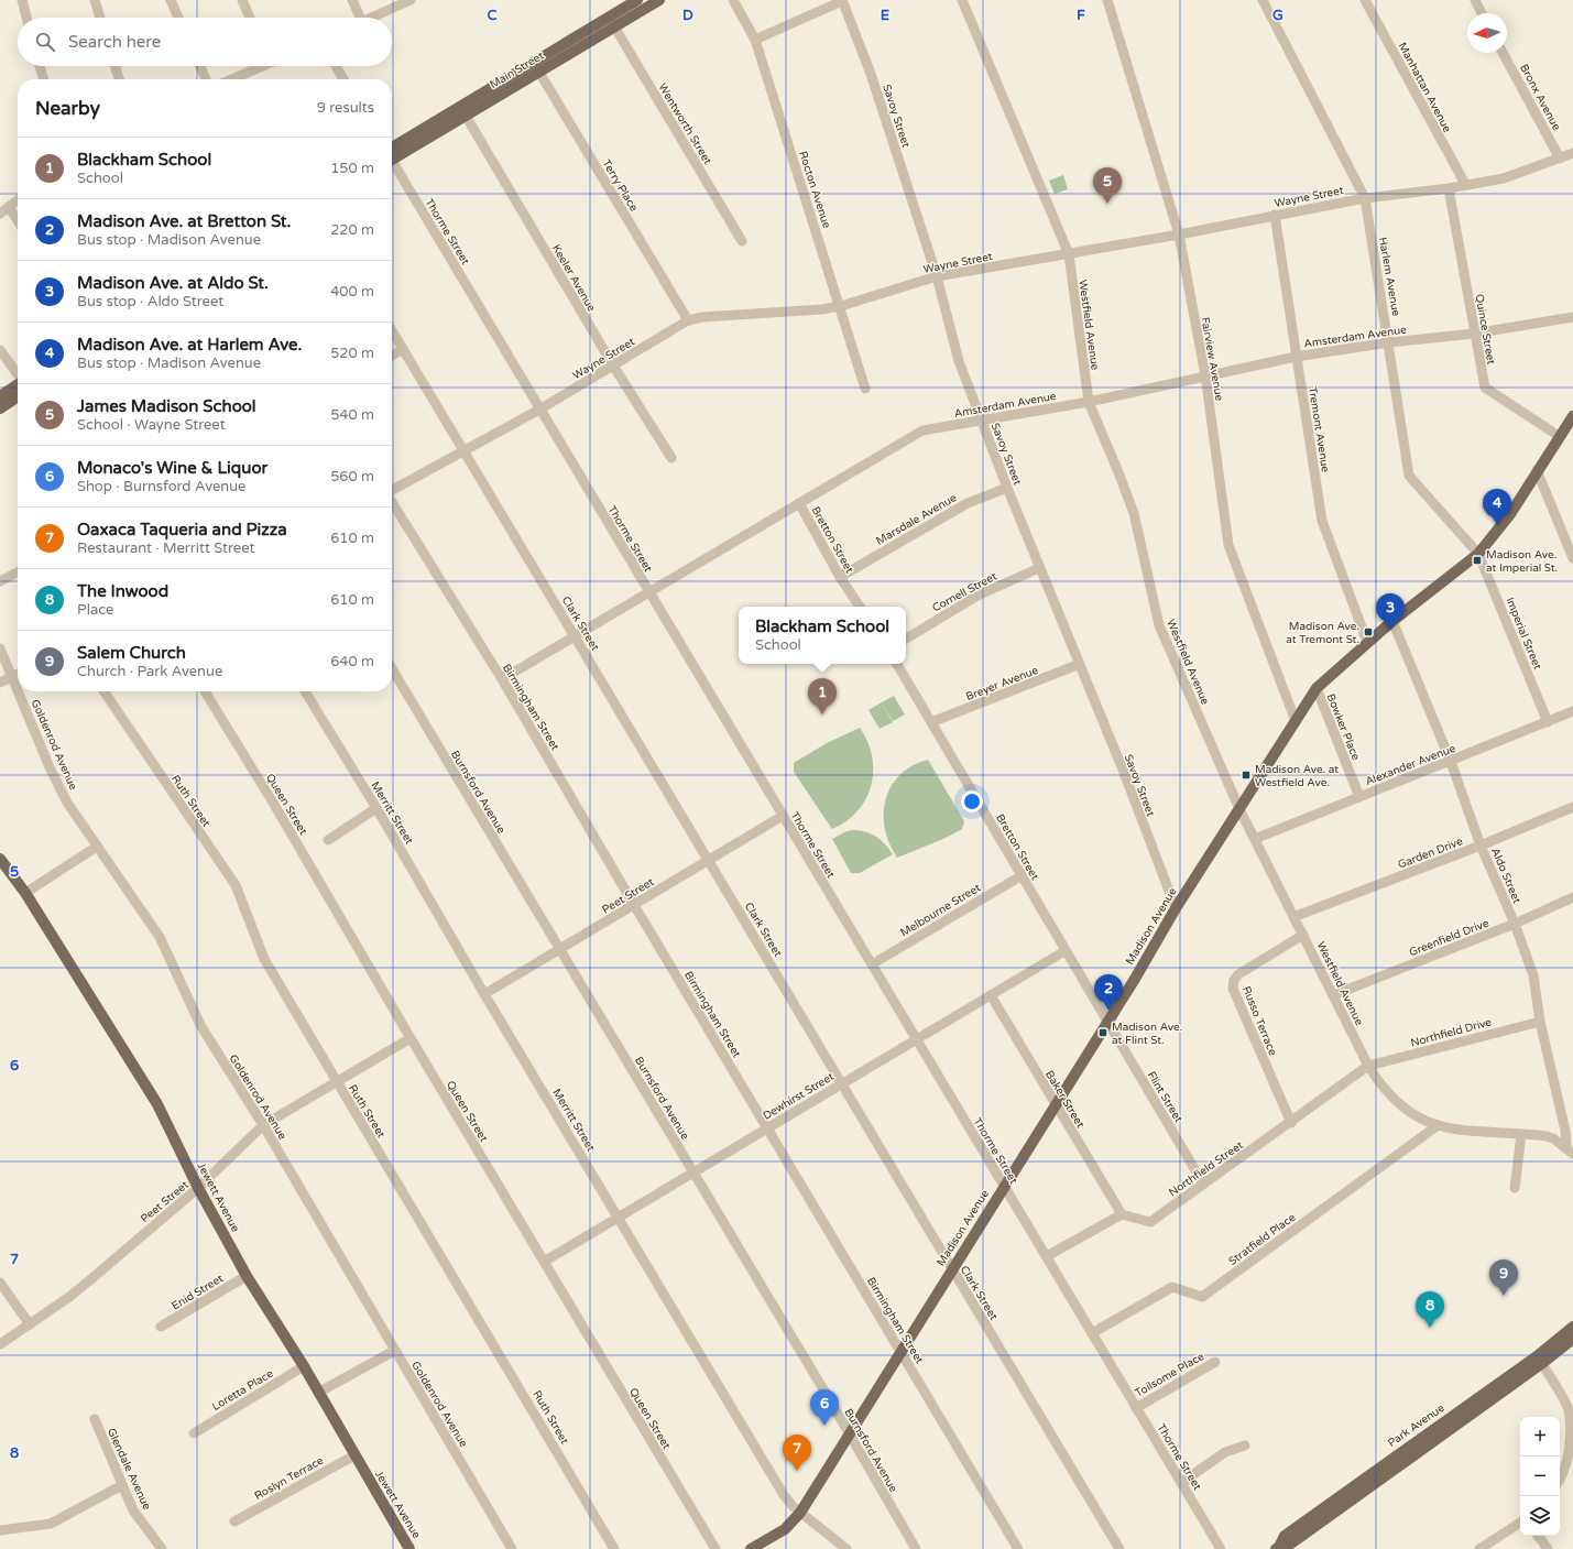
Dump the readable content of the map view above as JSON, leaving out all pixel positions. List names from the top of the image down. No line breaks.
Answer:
{"streets":{"main road":["Main Street","Madison Avenue","Jewett Avenue","Park Avenue"],"street":["Manhattan Avenue","Bronx Avenue","Savoy Street","Wentworth Street","Terry Place","Rocton Avenue","Wayne Street","Thorme Street","Harlem Avenue","Keeler Avenue","Westfield Avenue","Quince Street","Amsterdam Avenue","Fairview Avenue","Tremont Avenue","Marsdale Avenue","Bretton Street","Cornell Street","Clark Street","Imperial Street","Breyer Avenue","Birmingham Street","Bowker Place","Goldenrod Avenue","Alexander Avenue","Burnsford Avenue","Ruth Street","Queen Street","Merritt Street","Garden Drive","Aldo Street","Peet Street","Melbourne Street","Greenfield Drive","Russo Terrace","Northfield Drive","Dewhirst Street","Flint Street","Baker Street","Northfield Street","Stratfield Place","Enid Street","Toilsome Place","Loretta Place","Glendale Avenue","Roslyn Terrace"]},"crossings":[["Main Street","Wentworth Street"],["Main Street","Terry Place"],["Main Street","Keeler Avenue"],["Manhattan Avenue","Wayne Street"],["Bronx Avenue","Wayne Street"],["Savoy Street","Wayne Street"],["Savoy Street","Amsterdam Avenue"],["Savoy Street","Marsdale Avenue"],["Savoy Street","Cornell Street"],["Savoy Street","Breyer Avenue"],["Savoy Street","Madison Avenue"],["Terry Place","Wayne Street"],["Rocton Avenue","Wayne Street"],["Wayne Street","Thorme Street"],["Wayne Street","Harlem Avenue"],["Wayne Street","Keeler Avenue"],["Wayne Street","Westfield Avenue"],["Wayne Street","Quince Street"],["Wayne Street","Fairview Avenue"],["Wayne Street","Tremont Avenue"],["Wayne Street","Clark Street"],["Thorme Street","Amsterdam Avenue"],["Thorme Street","Peet Street"],["Thorme Street","Melbourne Street"],["Thorme Street","Madison Avenue"],["Thorme Street","Dewhirst Street"],["Thorme Street","Stratfield Place"],["Thorme Street","Toilsome Place"],["Harlem Avenue","Amsterdam Avenue"],["Harlem Avenue","Imperial Street"],["Harlem Avenue","Madison Avenue"],["Westfield Avenue","Amsterdam Avenue"],["Westfield Avenue","Alexander Avenue"],["Westfield Avenue","Garden Drive"],["Westfield Avenue","Aldo Street"],["Westfield Avenue","Madison Avenue"],["Westfield Avenue","Greenfield Drive"],["Westfield Avenue","Russo Terrace"],["Westfield Avenue","Northfield Drive"],["Westfield Avenue","Northfield Street"],["Westfield Avenue","Stratfield Place"],["Quince Street","Amsterdam Avenue"],["Quince Street","Madison Avenue"],["Amsterdam Avenue","Fairview Avenue"],["Amsterdam Avenue","Tremont Avenue"],["Amsterdam Avenue","Bretton Street"],["Amsterdam Avenue","Clark Street"],["Amsterdam Avenue","Birmingham Street"],["Fairview Avenue","Madison Avenue"],["Tremont Avenue","Madison Avenue"],["Marsdale Avenue","Bretton Street"],["Bretton Street","Breyer Avenue"],["Bretton Street","Melbourne Street"],["Bretton Street","Madison Avenue"],["Bretton Street","Dewhirst Street"],["Bretton Street","Flint Street"],["Clark Street","Peet Street"],["Clark Street","Madison Avenue"],["Clark Street","Dewhirst Street"],["Imperial Street","Alexander Avenue"],["Imperial Street","Madison Avenue"],["Birmingham Street","Peet Street"],["Birmingham Street","Madison Avenue"],["Birmingham Street","Dewhirst Street"],["Bowker Place","Alexander Avenue"],["Bowker Place","Madison Avenue"],["Goldenrod Avenue","Peet Street"],["Alexander Avenue","Aldo Street"],["Burnsford Avenue","Peet Street"],["Burnsford Avenue","Madison Avenue"],["Burnsford Avenue","Dewhirst Street"],["Ruth Street","Peet Street"],["Queen Street","Peet Street"],["Queen Street","Dewhirst Street"],["Merritt Street","Peet Street"],["Merritt Street","Madison Avenue"],["Merritt Street","Dewhirst Street"],["Garden Drive","Aldo Street"],["Aldo Street","Madison Avenue"],["Aldo Street","Greenfield Drive"],["Aldo Street","Northfield Drive"],["Peet Street","Jewett Avenue"],["Madison Avenue","Flint Street"],["Madison Avenue","Baker Street"],["Russo Terrace","Northfield Street"],["Northfield Drive","Northfield Street"],["Dewhirst Street","Baker Street"],["Flint Street","Northfield Street"],["Baker Street","Northfield Street"],["Jewett Avenue","Enid Street"],["Jewett Avenue","Loretta Place"],["Jewett Avenue","Roslyn Terrace"]],"places":{"transit":["Madison Ave. at Imperial St.","Madison Ave. at Tremont St.","Madison Ave. at Westfield Ave.","Madison Ave. at Flint St."]},"north":"left","page":{"search":"Search here","heading":["Nearby","9 results"],"list":[{"mark":"1","name":"Blackham School","note":"School","value":"150 m"},{"mark":"2","name":"Madison Ave. at Bretton St.","note":"Bus stop · Madison Avenue","value":"220 m"},{"mark":"3","name":"Madison Ave. at Aldo St.","note":"Bus stop · Aldo Street","value":"400 m"},{"mark":"4","name":"Madison Ave. at Harlem Ave.","note":"Bus stop · Madison Avenue","value":"520 m"},{"mark":"5","name":"James Madison School","note":"School · Wayne Street","value":"540 m"},{"mark":"6","name":"Monaco's Wine & Liquor","note":"Shop · Burnsford Avenue","value":"560 m"},{"mark":"7","name":"Oaxaca Taqueria and Pizza","note":"Restaurant · Merritt Street","value":"610 m"},{"mark":"8","name":"The Inwood","note":"Place","value":"610 m"},{"mark":"9","name":"Salem Church","note":"Church · Park Avenue","value":"640 m"}],"pins":["5","4","3","1","2","9","8","6","7"],"popup":["Blackham School","School"],"map_buttons":["+","−"]},"grid":{"columns":["C","D","E","F","G"],"rows":["5","6","7","8"]}}
